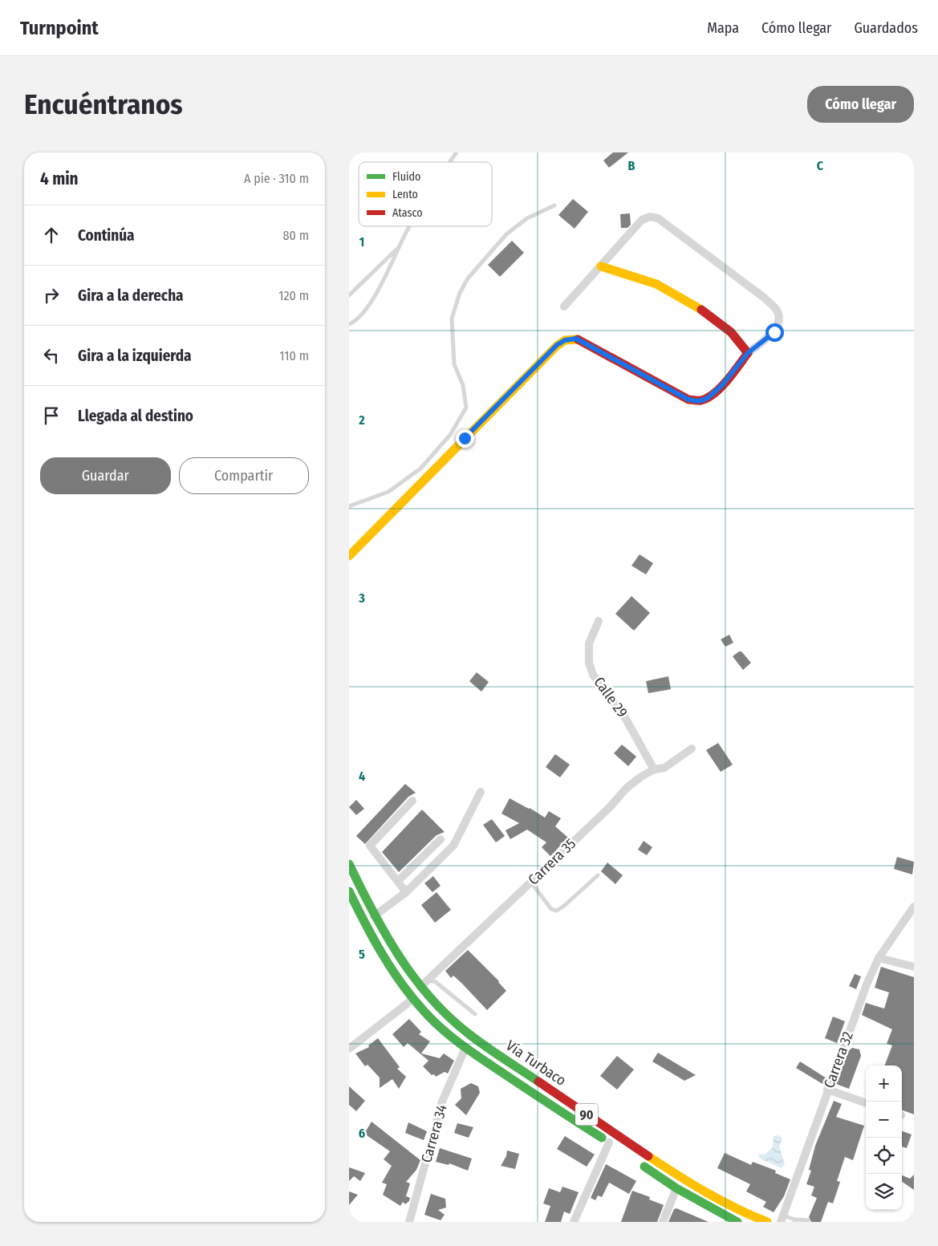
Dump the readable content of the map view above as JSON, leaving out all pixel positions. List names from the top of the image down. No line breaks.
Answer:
{"streets":{"main road":["Vía Turbaco","90"],"street":["Calle 29","Carrera 35","Carrera 32","Carrera 34"]},"crossings":[["Calle 29","Carrera 35"],["Carrera 35","Vía Turbaco"],["Vía Turbaco","Carrera 34"]],"legend":["Fluido","Lento","Atasco"],"page":{"header":"Turnpoint","nav":["Mapa","Cómo llegar","Guardados"],"buttons":["Cómo llegar",["Guardar","Compartir"]],"title":"Encuéntranos","heading":["4 min","A pie · 310 m"],"list":[["Continúa","80 m"],["Gira a la derecha","120 m"],["Gira a la izquierda","110 m"],"Llegada al destino"],"map_buttons":["+","−"]},"grid":{"columns":["B","C"],"rows":["1","2","3","4","5","6"]}}
